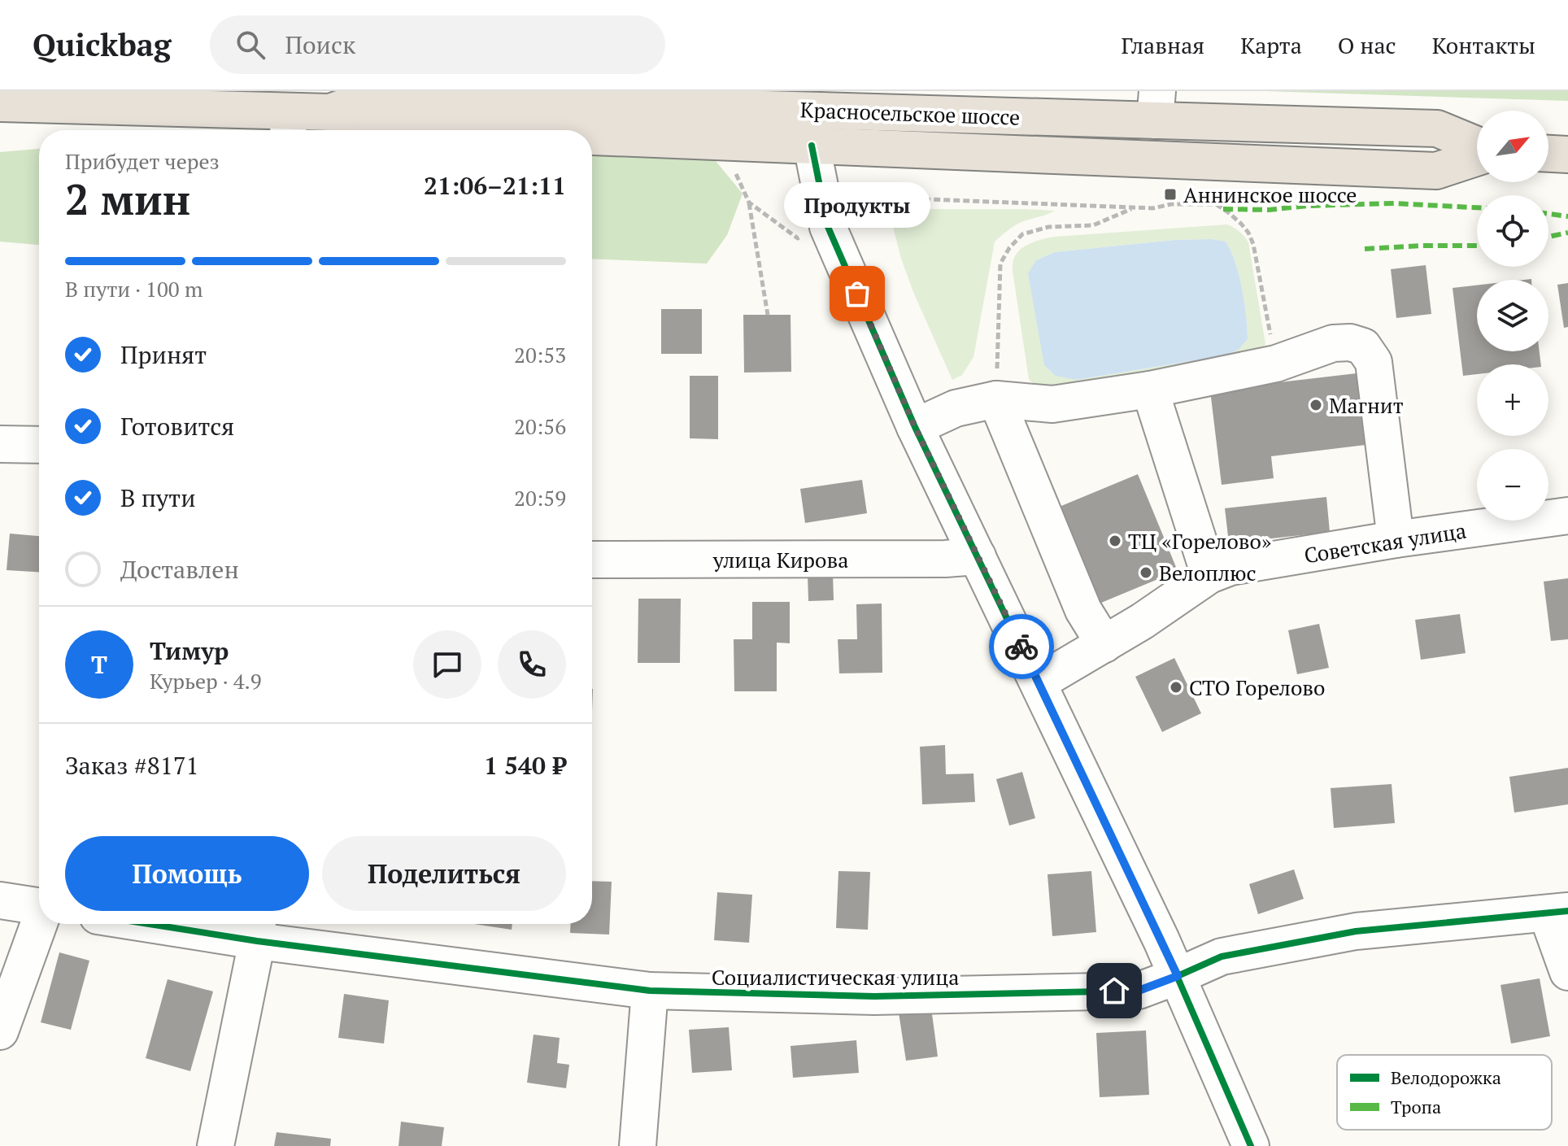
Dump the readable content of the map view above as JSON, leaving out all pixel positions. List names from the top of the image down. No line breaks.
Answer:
{"streets":{"highway":["Красносельское шоссе"],"street":["Советская улица","улица Кирова","Социалистическая улица"]},"places":{"transit":["Аннинское шоссе"],"other":["Продукты","Магнит","ТЦ «Горелово»","Велоплюс","СТО Горелово"]},"legend":["Велодорожка","Тропа"],"north":"top right","page":{"header":"Quickbag","search":"Поиск","nav":["Главная","Карта","О нас","Контакты"],"map_buttons":["+","−"],"heading":["2 мин","Прибудет через","21:06–21:11"],"panel":["Тимур","Курьер · 4.9","Заказ #8171","1 540 ₽"],"bubble":"Продукты","bar":"В пути · 100 m","list":[["Принят","20:53"],["Готовится","20:56"],["В пути","20:59"],"Доставлен"],"round":"Т","buttons":["Помощь","Поделиться"]}}
